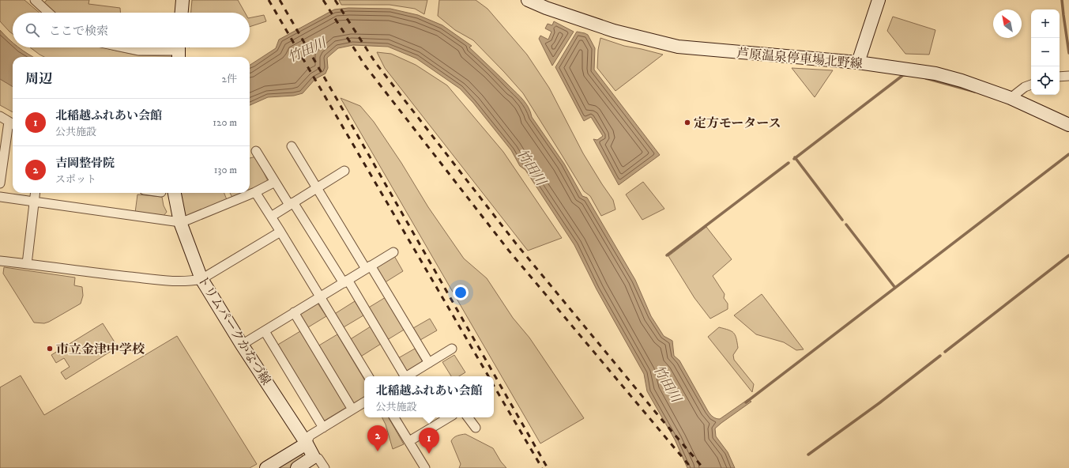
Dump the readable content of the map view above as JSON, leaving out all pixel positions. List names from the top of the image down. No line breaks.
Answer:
{"streets":{"main road":["芦原温泉停車場北野線","トリムパークかなづ線"]},"water":["竹田川"],"places":["定方モータース","市立金津中学校"],"north":"top left","page":{"map_buttons":["+","−"],"search":"ここで検索","heading":["周辺","2件"],"list":[{"mark":"1","name":"北稲越ふれあい会館","note":"公共施設","value":"120 m"},{"mark":"2","name":"吉岡整骨院","note":"スポット","value":"130 m"}],"popup":["北稲越ふれあい会館","公共施設"],"pins":["2","1"]}}
